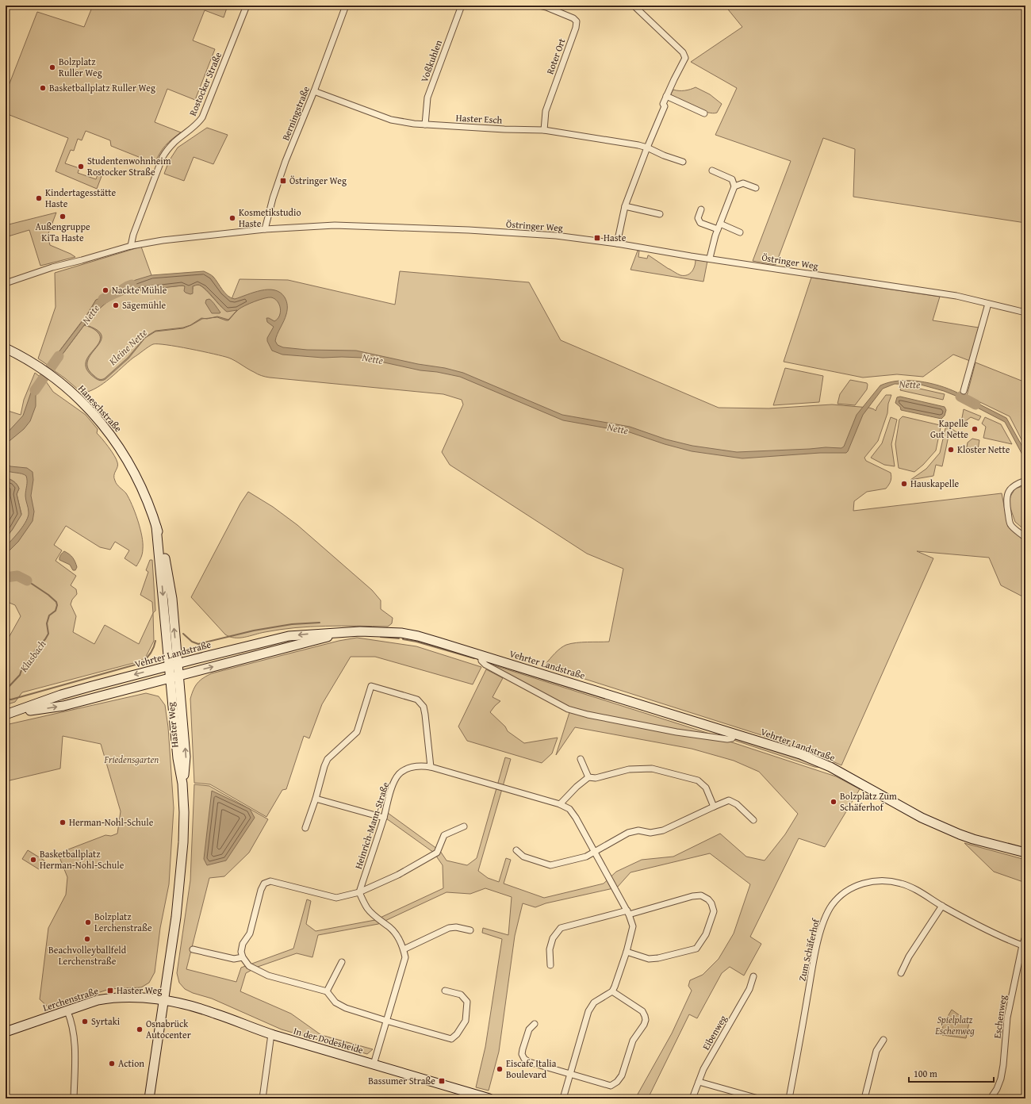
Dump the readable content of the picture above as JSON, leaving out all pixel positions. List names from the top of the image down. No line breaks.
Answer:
{"streets":{"street":["Roter Ort","Voßkuhlen","Rostocker Straße","Berningstraße","Haster Esch","Östringer Weg","Haneschstraße","Vehrter Landstraße","Haster Weg","Heinrich-Mann-Straße","Zum Schäferhof","Lerchenstraße","Eschenweg","Eibenweg","In der Dodesheide"]},"crossings":[["Roter Ort","Haster Esch"],["Voßkuhlen","Haster Esch"],["Rostocker Straße","Östringer Weg"],["Berningstraße","Haster Esch"],["Berningstraße","Östringer Weg"],["Haneschstraße","Vehrter Landstraße"],["Haneschstraße","Haster Weg"],["Vehrter Landstraße","Haster Weg"],["Haster Weg","Lerchenstraße"],["Haster Weg","In der Dodesheide"],["Zum Schäferhof","Eschenweg"],["Lerchenstraße","In der Dodesheide"]],"water":["Nette","Kleine Nette","Klusbach"],"parks":["Friedensgarten","Spielplatz Eschenweg"],"places":{"other":["Bolzplatz Ruller Weg","Basketballplatz Ruller Weg","Studentenwohnheim Rostocker Straße","Kindertagesstätte Haste","Außengruppe KiTa Haste","Kosmetikstudio Haste","Nackte Mühle","Sägemühle","Kapelle Gut Nette","Kloster Nette","Hauskapelle","Bolzplatz Zum Schäferhof","Herman-Nohl-Schule","Basketballplatz Herman-Nohl-Schule","Bolzplatz Lerchenstraße","Beachvolleyballfeld Lerchenstraße","Syrtaki","Osnabrück Autocenter","Action","Eiscafe Italia Boulevard"],"transit":["Östringer Weg","Haste","Haster Weg","Bassumer Straße"]},"scale_bar":"100 m"}
